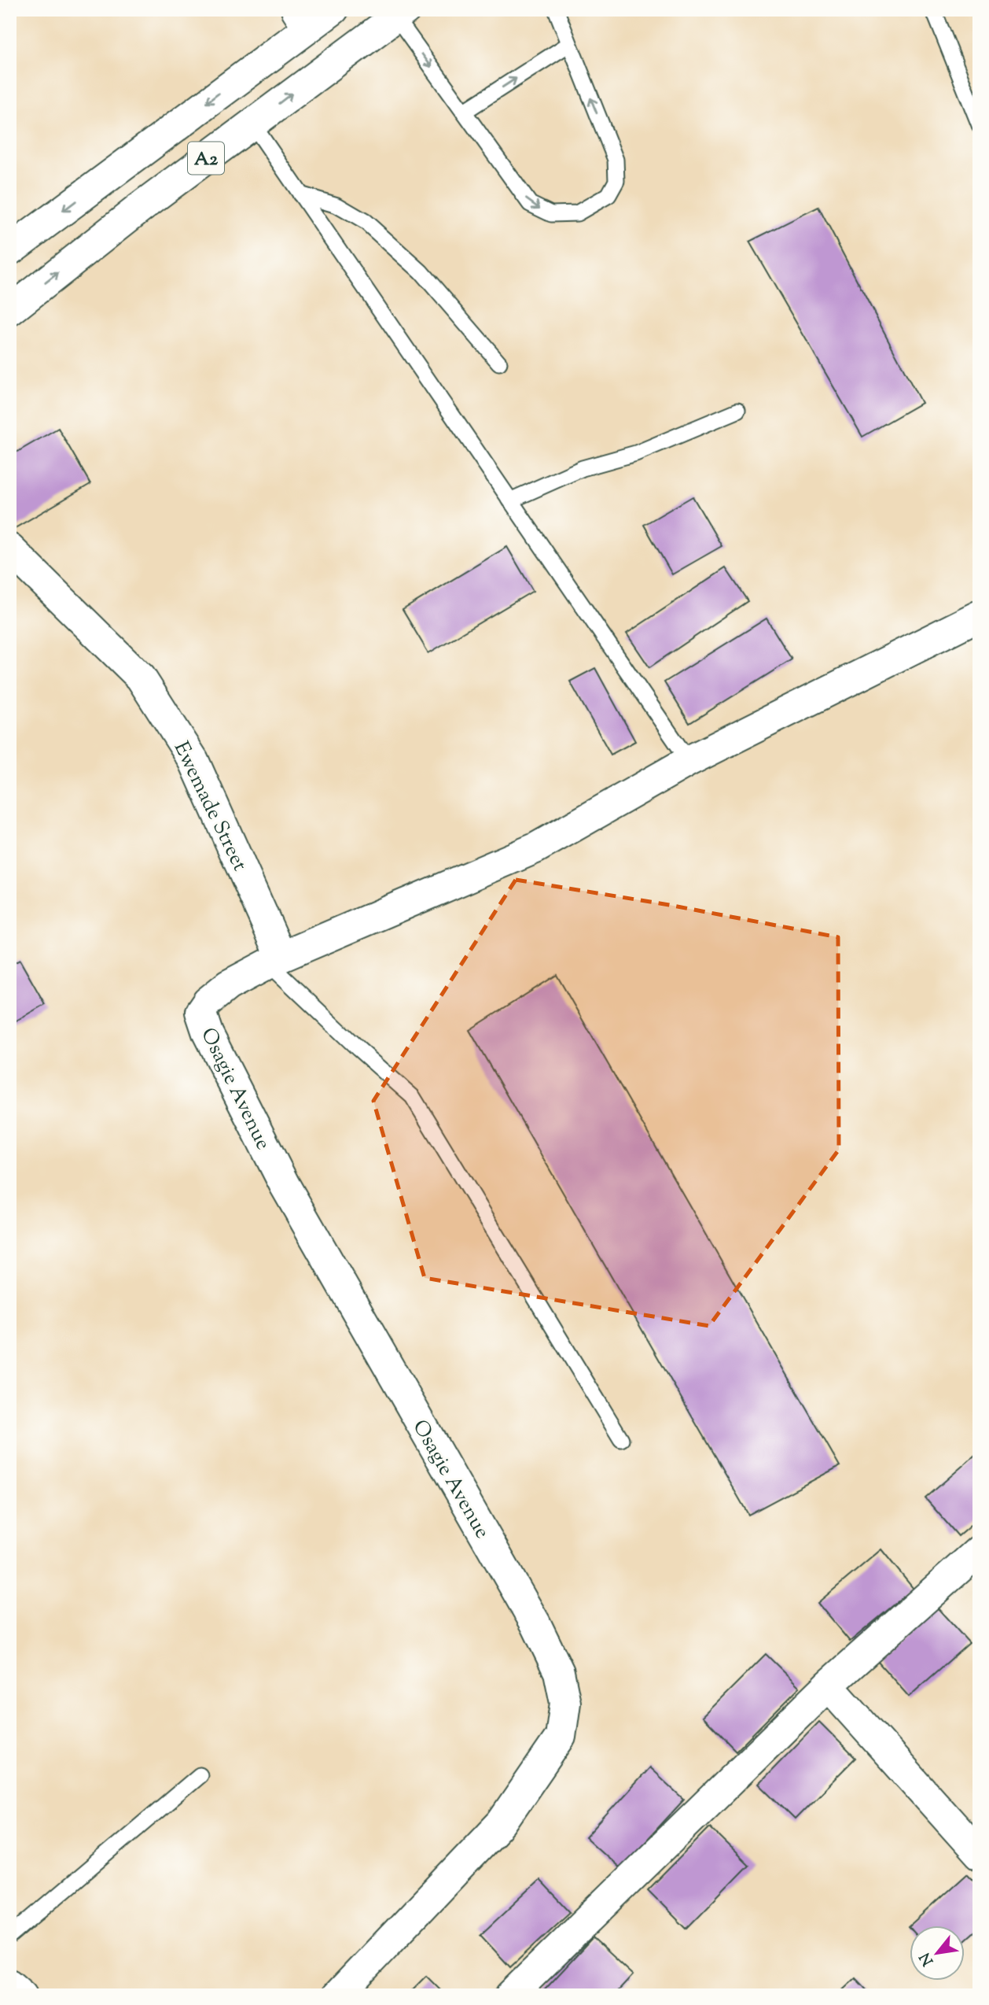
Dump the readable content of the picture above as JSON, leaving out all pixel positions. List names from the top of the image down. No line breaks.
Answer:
{"streets":{"main road":["A2","Ewemade Street","Osagie Avenue"]},"crossings":[["Ewemade Street","Osagie Avenue"]],"north":"bottom left"}
